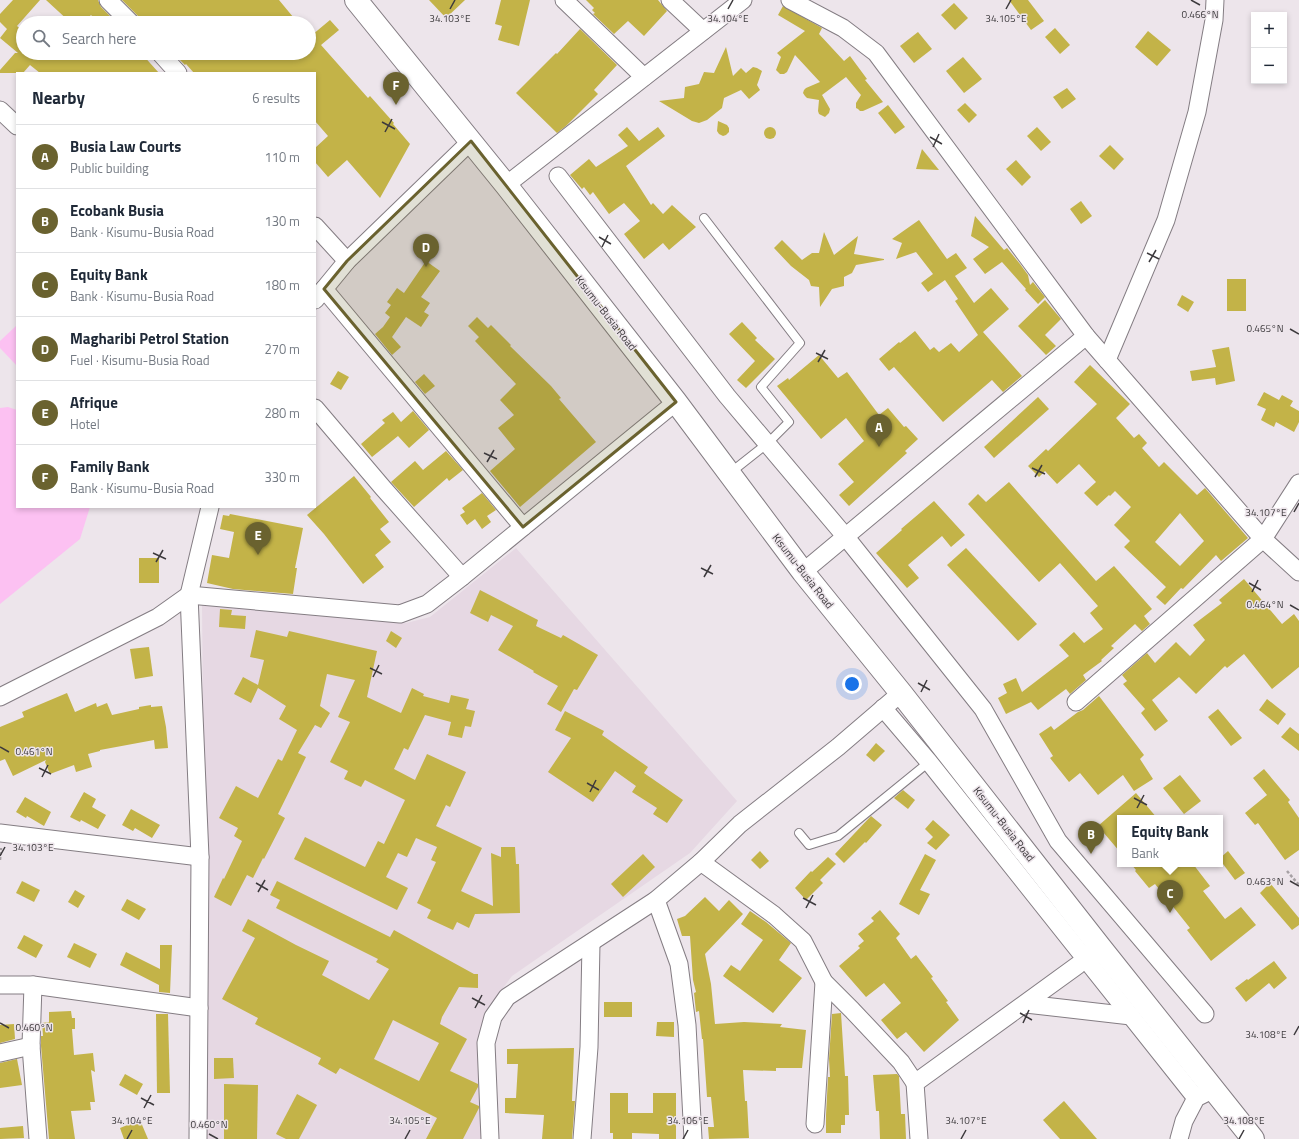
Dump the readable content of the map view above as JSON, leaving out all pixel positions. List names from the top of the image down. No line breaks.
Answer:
{"streets":{"highway":["Kisumu-Busia Road"]},"page":{"map_buttons":["+","−"],"search":"Search here","pins":["F","D","A","E","B","C"],"heading":["Nearby","6 results"],"list":[{"mark":"A","name":"Busia Law Courts","note":"Public building","value":"110 m"},{"mark":"B","name":"Ecobank Busia","note":"Bank · Kisumu-Busia Road","value":"130 m"},{"mark":"C","name":"Equity Bank","note":"Bank · Kisumu-Busia Road","value":"180 m"},{"mark":"D","name":"Magharibi Petrol Station","note":"Fuel · Kisumu-Busia Road","value":"270 m"},{"mark":"E","name":"Afrique","note":"Hotel","value":"280 m"},{"mark":"F","name":"Family Bank","note":"Bank · Kisumu-Busia Road","value":"330 m"}],"popup":["Equity Bank","Bank"]},"coordinates":["0.466°N","34.103°E","34.104°E","34.105°E","0.465°N","34.107°E","0.464°N","0.461°N","0.463°N","0.460°N","34.108°E","34.106°E"]}
